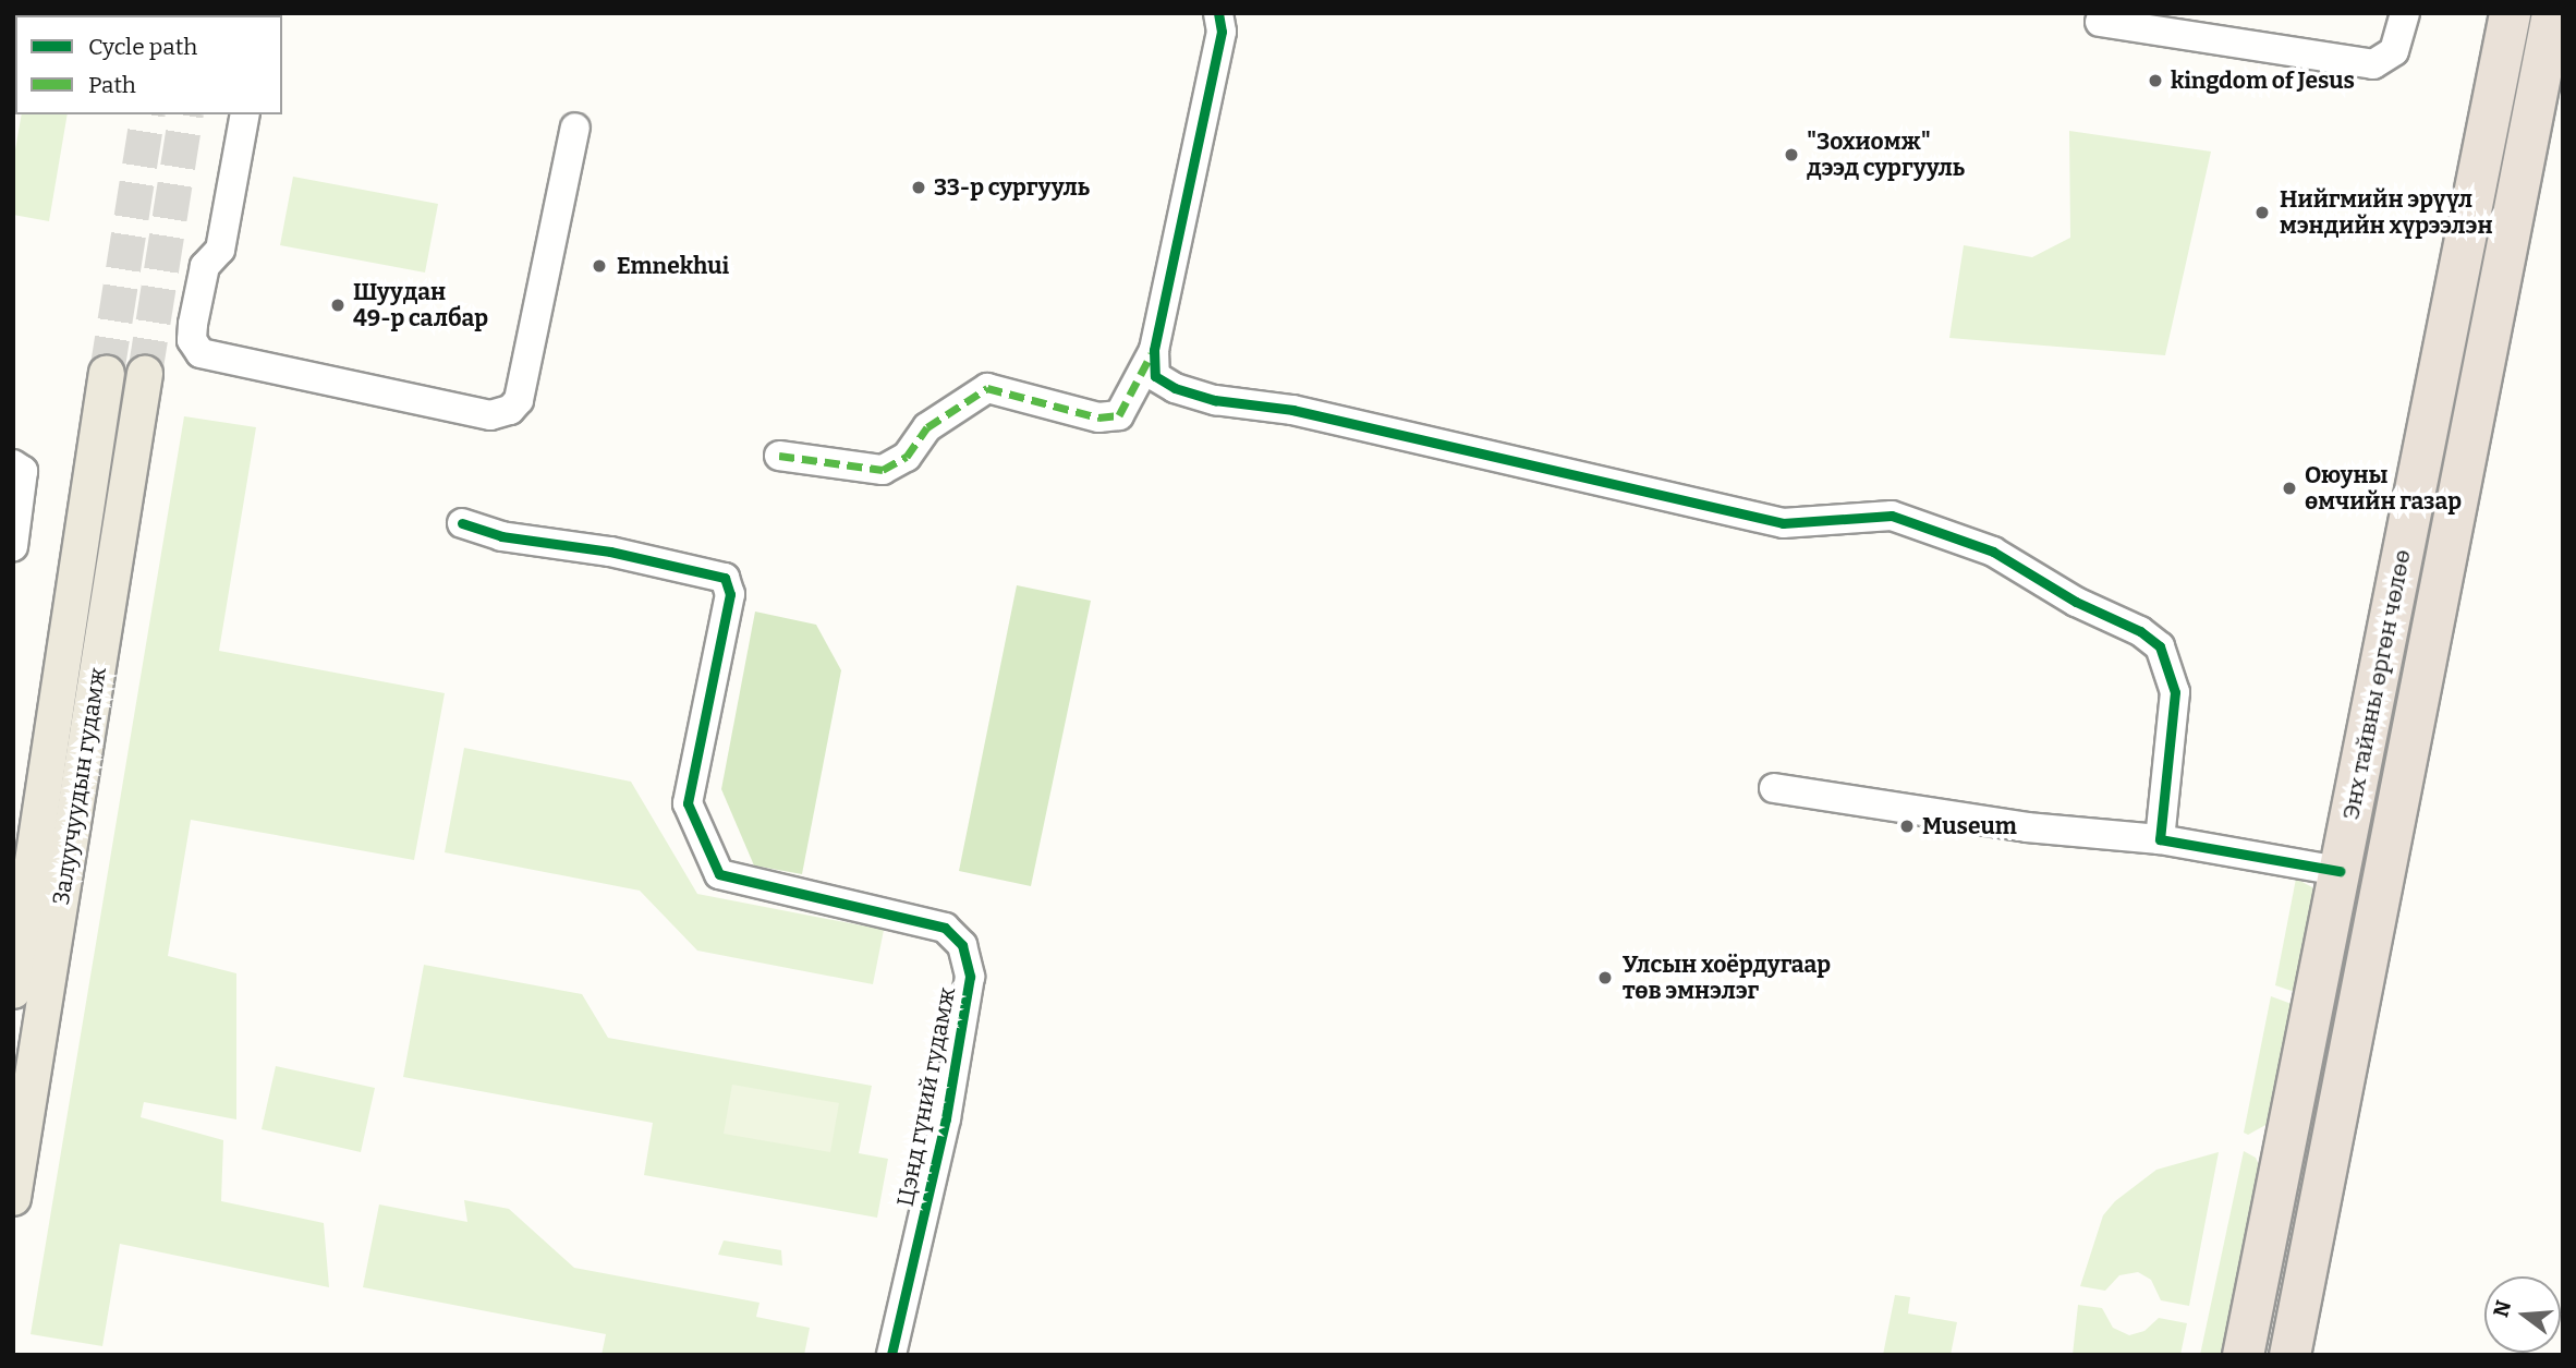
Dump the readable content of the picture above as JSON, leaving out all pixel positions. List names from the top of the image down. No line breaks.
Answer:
{"streets":{"highway":["Энх тайвны өргөн чөлөө"],"main road":["Залуучуудын гудамж"],"street":["Цэнд гүний гудамж"]},"places":["kingdom of Jesus","\"Зохиомж\" дээд сургууль","33-р сургууль","Нийгмийн эрүүл мэндийн хүрээлэн","Emnekhui","Шуудан 49-р салбар","Оюуны өмчийн газар","Museum","Улсын хоёрдугаар төв эмнэлэг"],"legend":["Cycle path","Path"],"north":"left"}
